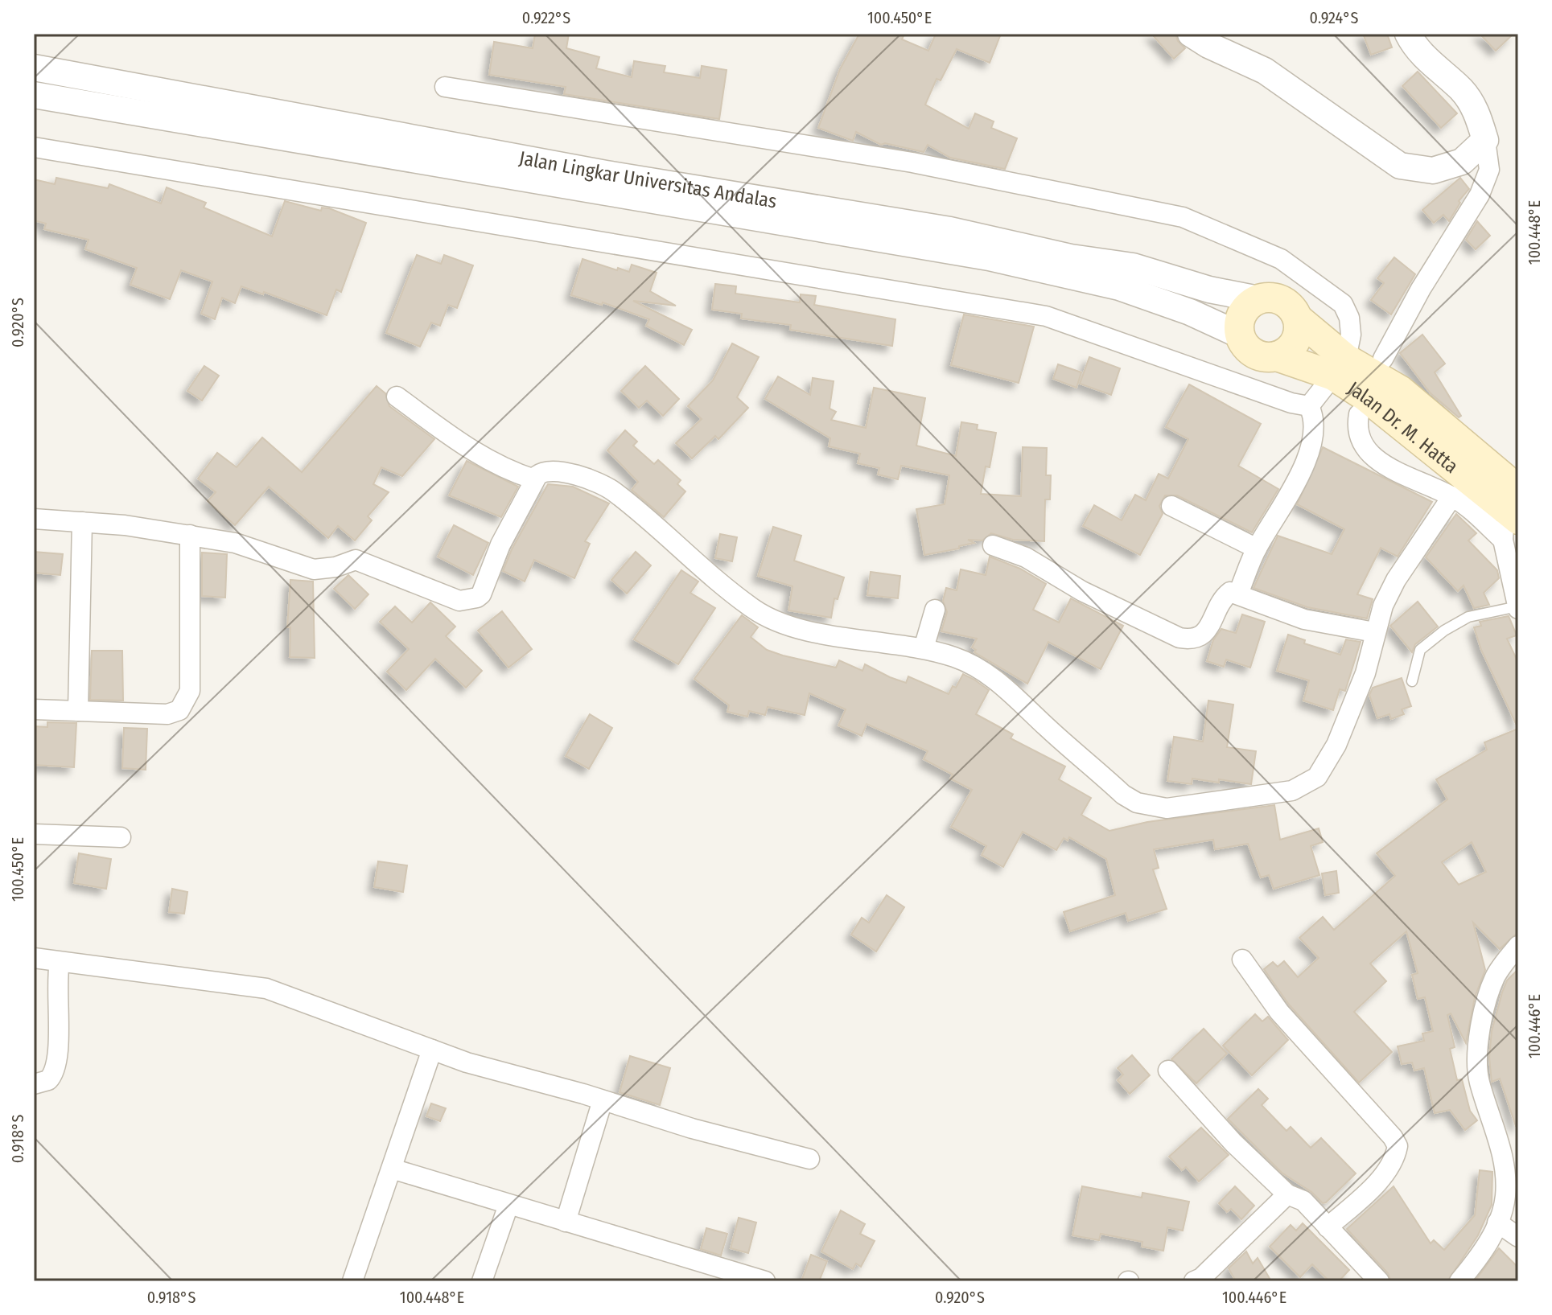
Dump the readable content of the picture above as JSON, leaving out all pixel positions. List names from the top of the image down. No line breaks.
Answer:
{"streets":{"main road":["Jalan Dr. M. Hatta"],"street":["Jalan Lingkar Universitas Andalas"]},"crossings":[["Jalan Lingkar Universitas Andalas","Jalan Dr. M. Hatta"]],"coordinates":["0.922°S","100.450°E","0.924°S","100.448°E","0.920°S","100.446°E","0.918°S"]}
